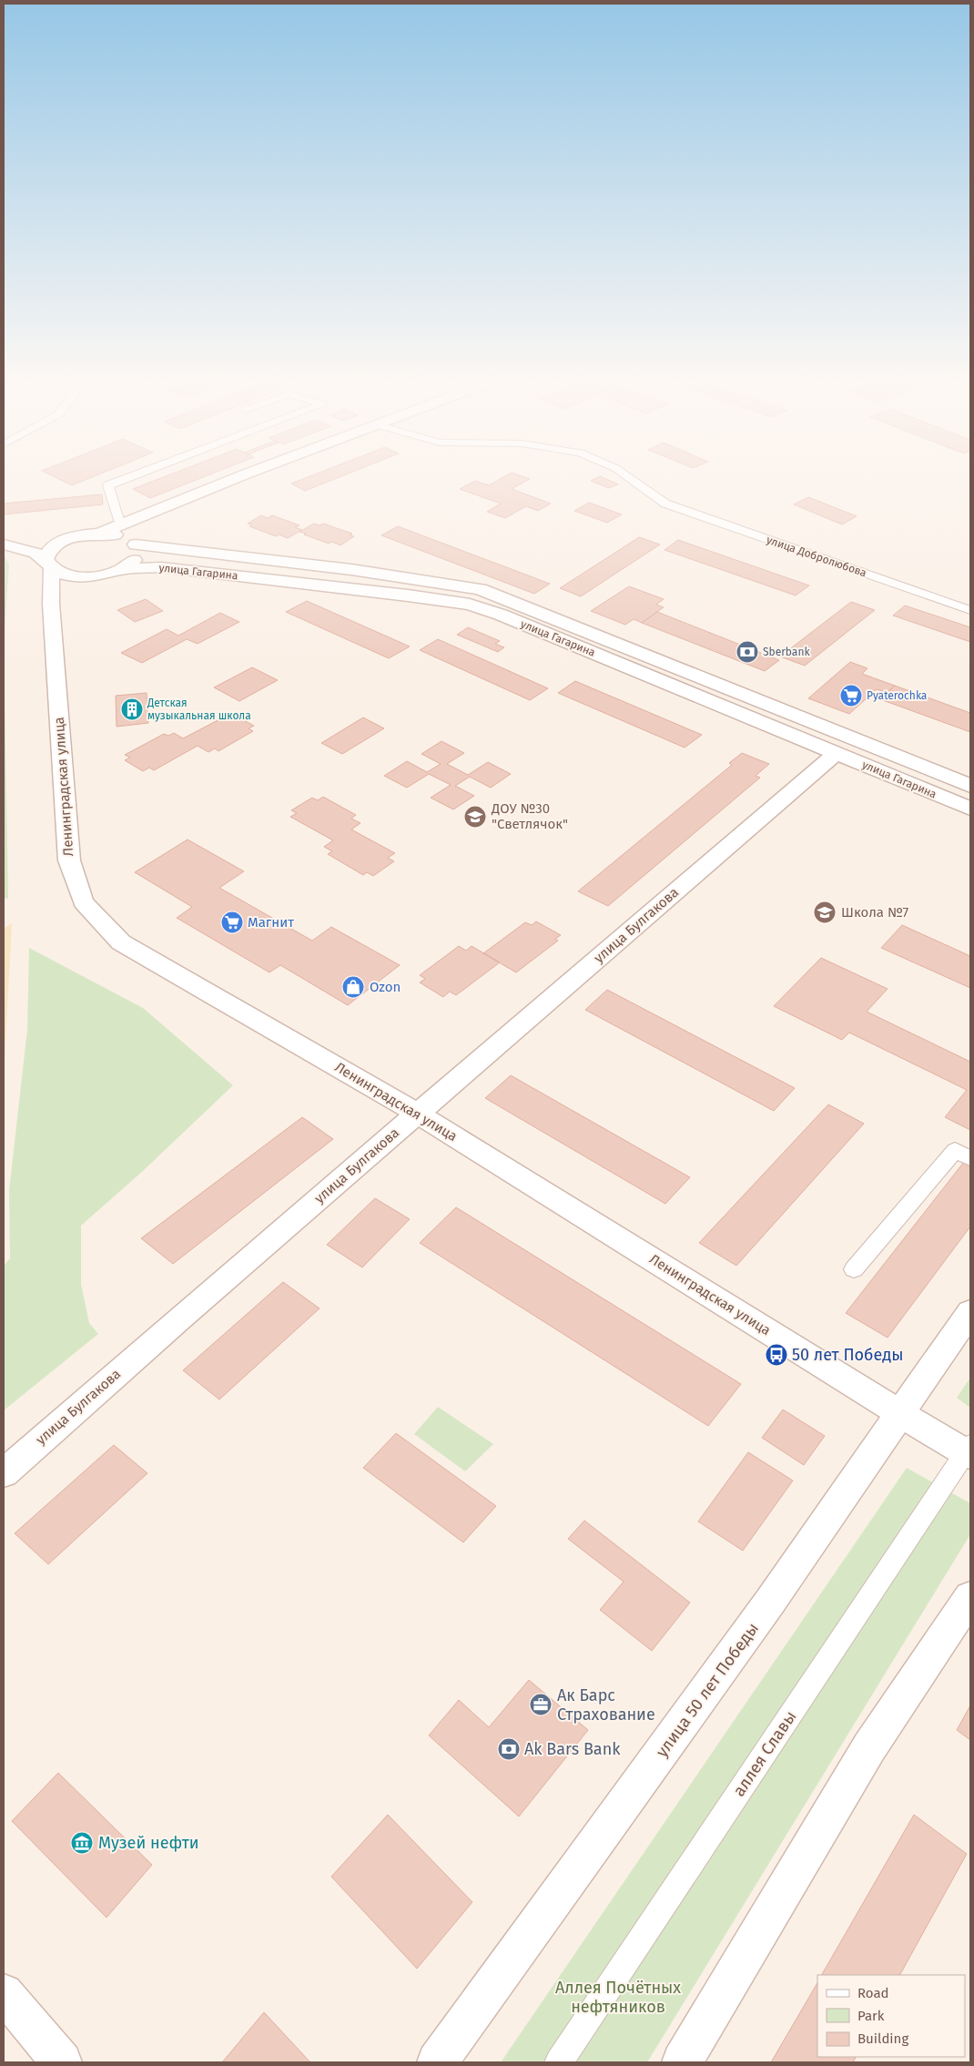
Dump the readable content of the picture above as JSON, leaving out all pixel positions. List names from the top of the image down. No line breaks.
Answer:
{"streets":{"street":["улица Добролюбова","улица Гагарина","Ленинградская улица","улица Булгакова","улица 50 лет Победы","аллея Славы"]},"crossings":[["улица Гагарина","Ленинградская улица"],["улица Гагарина","улица Булгакова"],["Ленинградская улица","улица Булгакова"],["Ленинградская улица","улица 50 лет Победы"],["Ленинградская улица","аллея Славы"]],"parks":["Аллея Почётных нефтяников"],"places":{"bank":["Sberbank","Ak Bars Bank"],"supermarket":["Pyaterochka","Магнит"],"building":["Детская музыкальная школа"],"school or university":["ДОУ №30 \"Светлячок\"","Школа №7"],"shop":["Ozon"],"bus stop":["50 лет Победы"],"office":["Ак Барс Страхование"],"museum":["Музей нефти"]},"legend":["Road","Park","Building"]}
